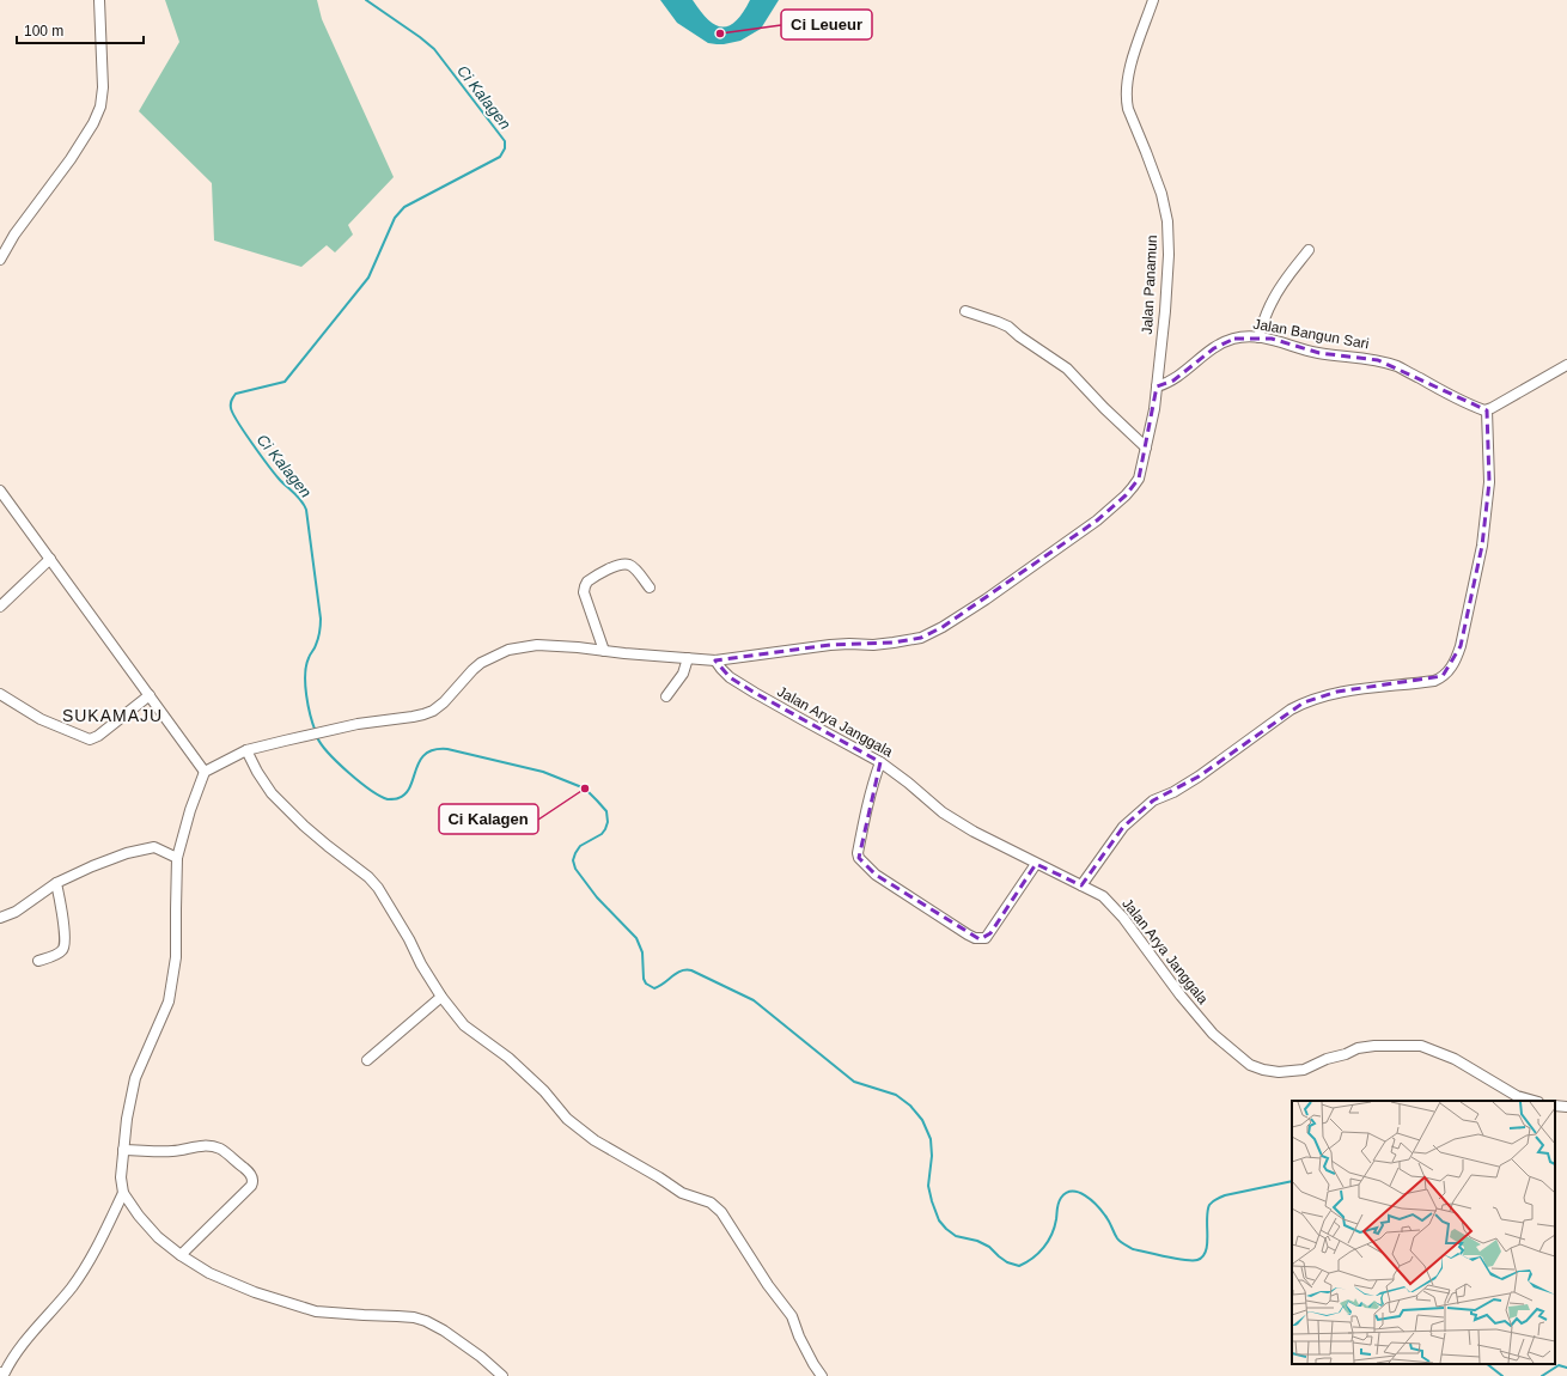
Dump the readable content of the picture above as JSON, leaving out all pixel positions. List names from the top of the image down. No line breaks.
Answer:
{"streets":{"street":["Jalan Panamun","Jalan Bangun Sari","Jalan Arya Janggala"]},"crossings":[["Jalan Panamun","Jalan Bangun Sari"],["Jalan Panamun","Jalan Arya Janggala"]],"districts":["SUKAMAJU"],"water":["Ci Kalagen"],"places":["Ci Leueur","Ci Kalagen"],"scale_bar":"100 m"}
